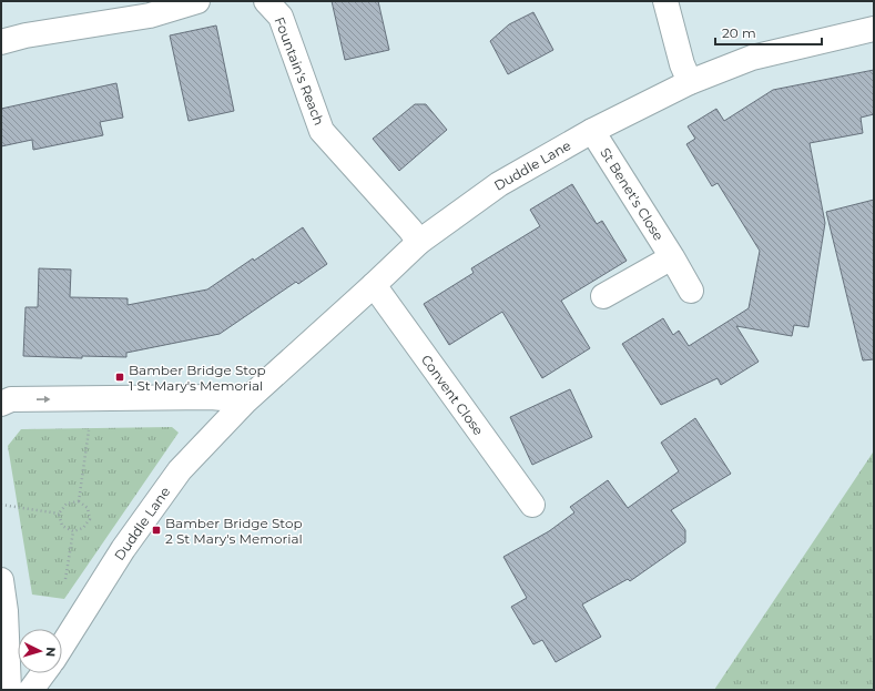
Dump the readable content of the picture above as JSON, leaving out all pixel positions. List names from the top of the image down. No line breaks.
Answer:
{"streets":{"street":["Fountain's Reach","Duddle Lane","St Benet's Close","Convent Close"]},"crossings":[["Fountain's Reach","Duddle Lane"],["Duddle Lane","St Benet's Close"],["Duddle Lane","Convent Close"]],"places":{"transit":["Bamber Bridge Stop 1 St Mary's Memorial","Bamber Bridge Stop 2 St Mary's Memorial"]},"scale_bar":"20 m","north":"right"}
